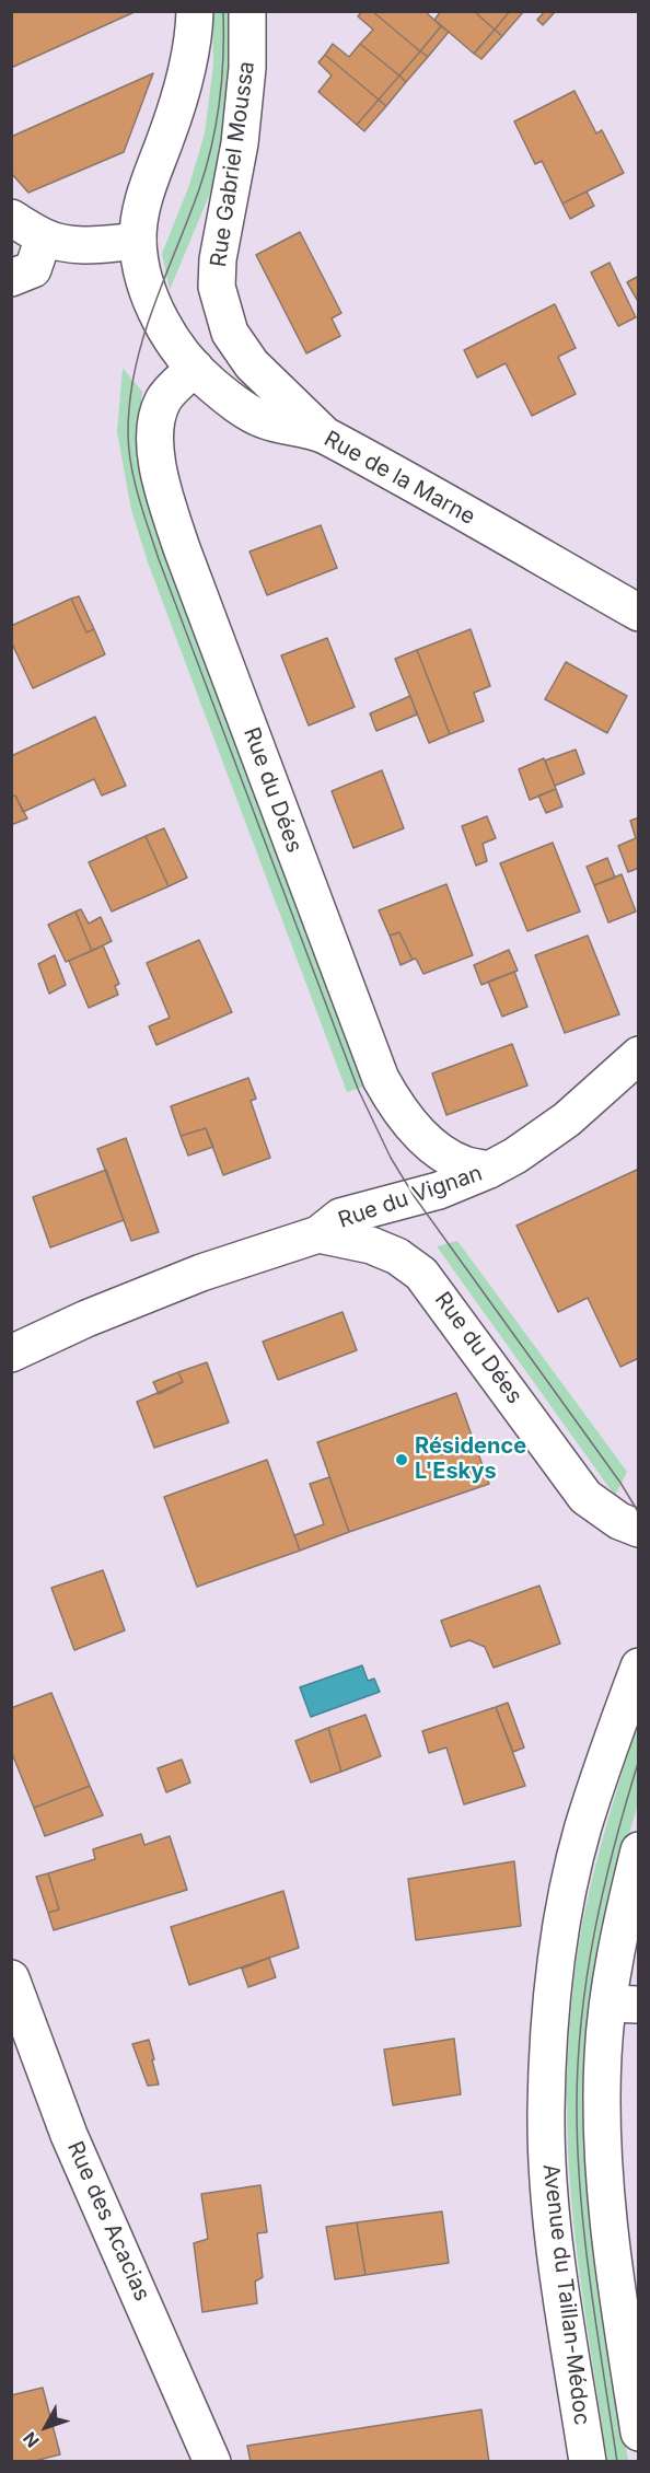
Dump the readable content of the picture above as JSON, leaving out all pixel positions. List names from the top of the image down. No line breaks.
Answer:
{"streets":{"street":["Rue Gabriel Moussa","Rue de la Marne","Rue du Dées","Rue du Vignan","Rue des Acacias","Avenue du Taillan-Médoc"]},"crossings":[["Rue Gabriel Moussa","Rue de la Marne"],["Rue de la Marne","Rue du Dées"],["Rue du Dées","Rue du Vignan"]],"places":["Résidence L'Eskys"],"north":"bottom left"}
